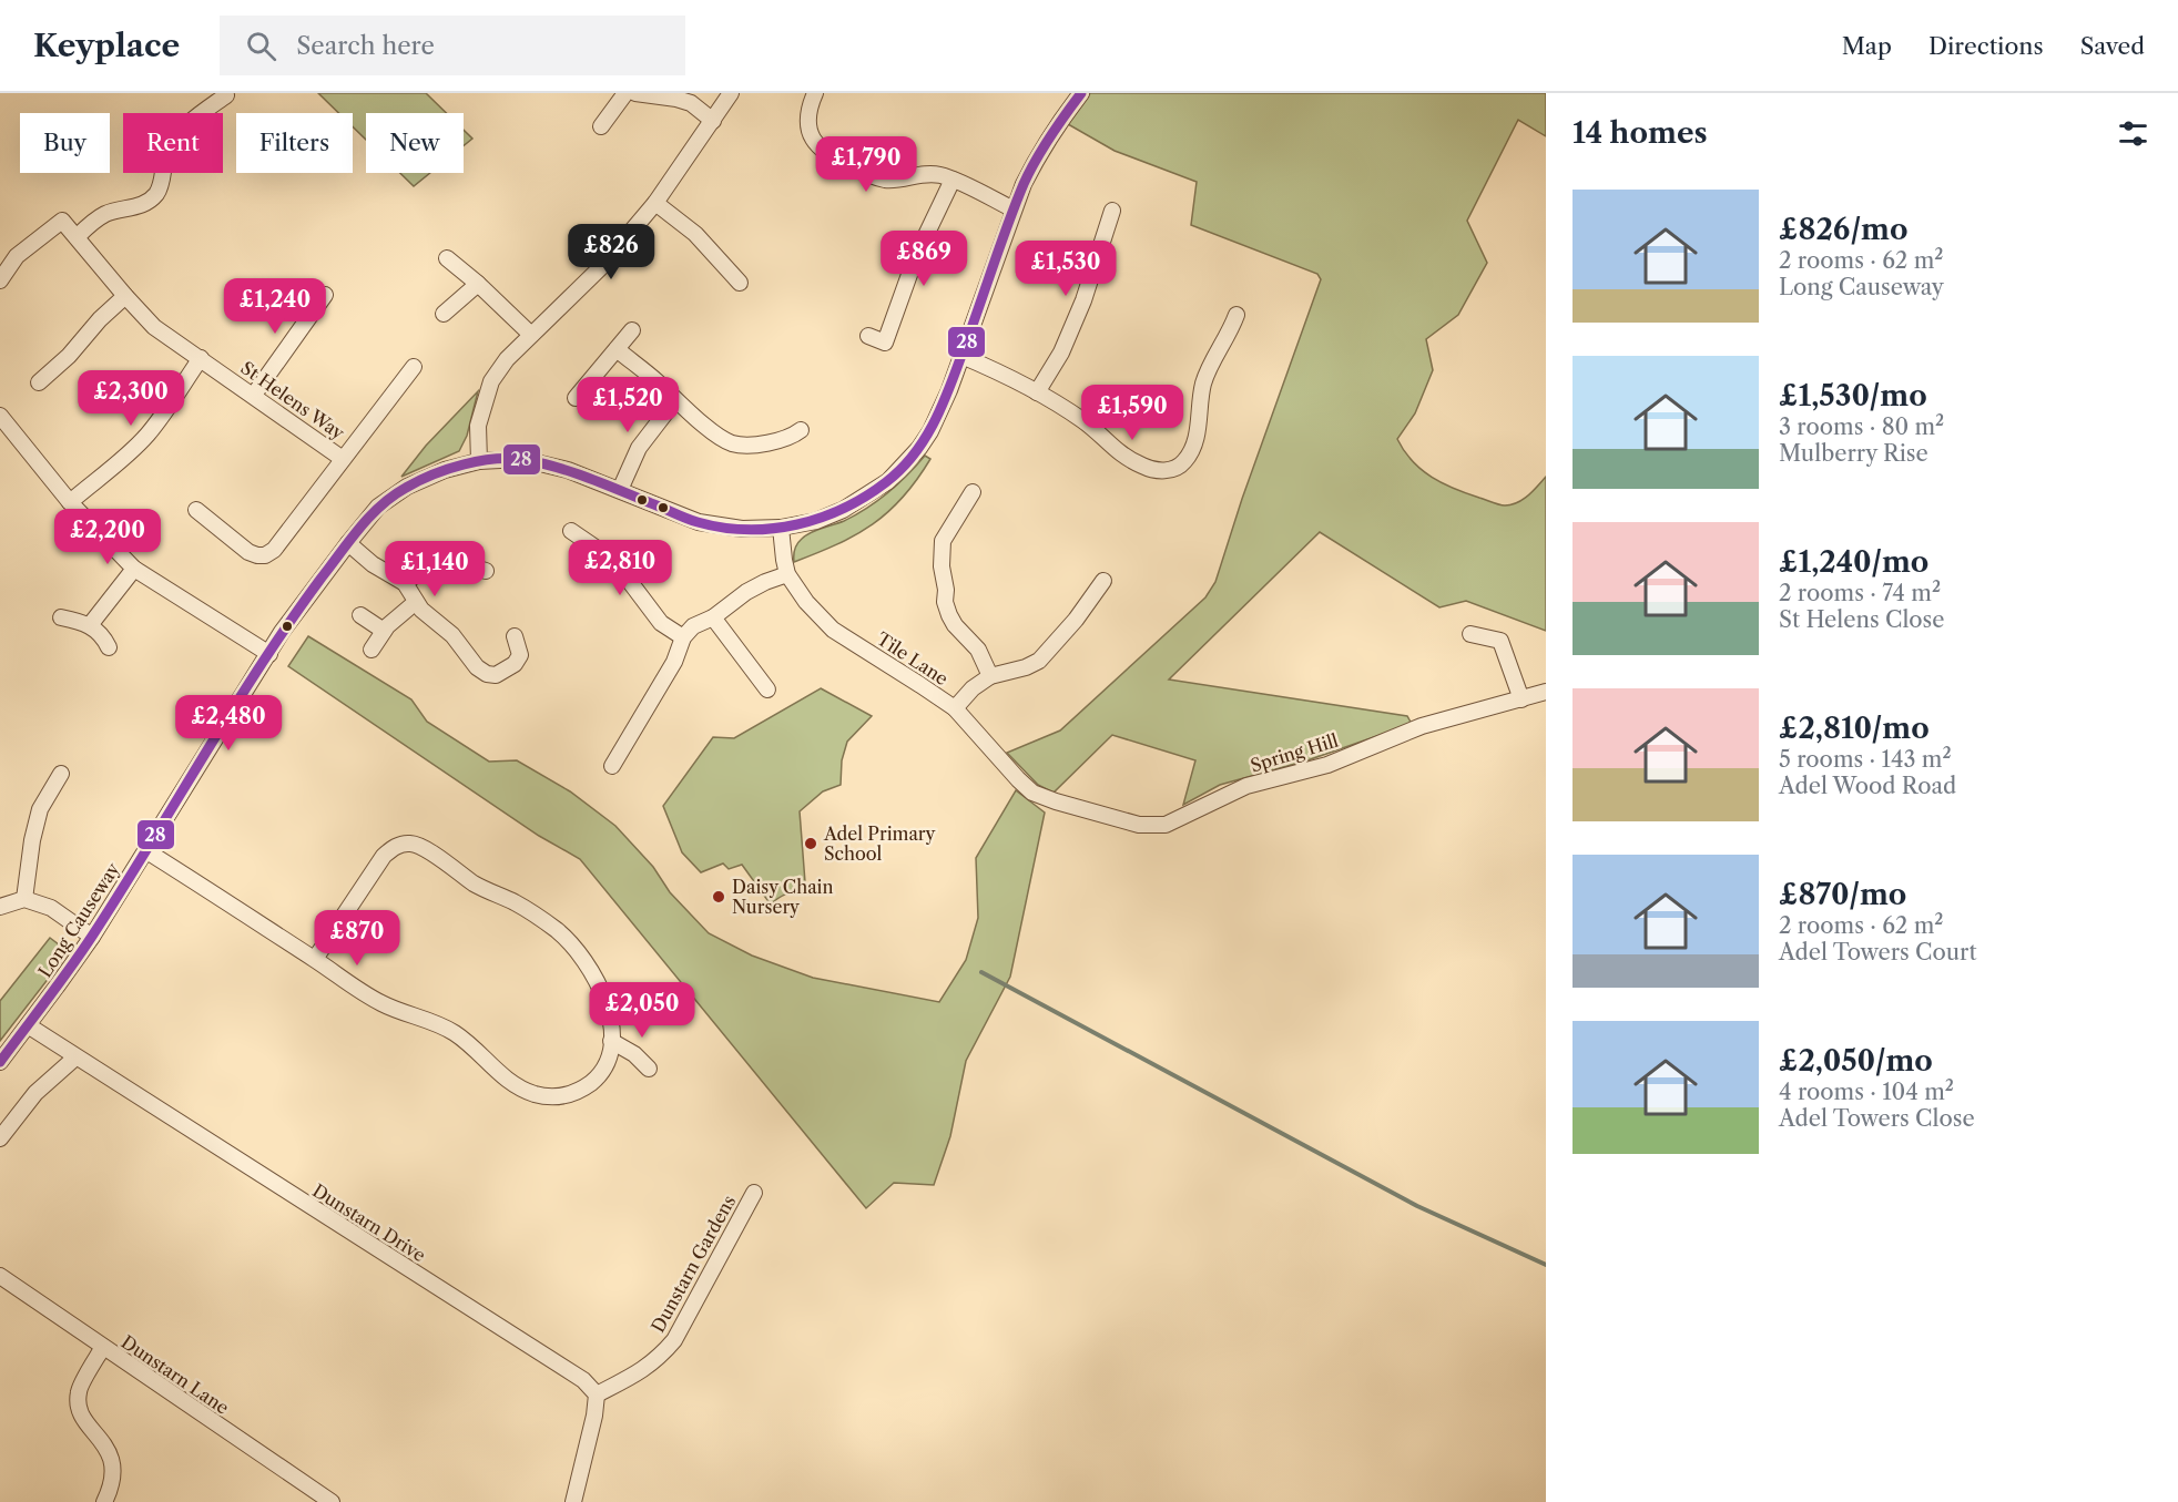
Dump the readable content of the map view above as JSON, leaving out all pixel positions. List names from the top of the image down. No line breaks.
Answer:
{"streets":{"street":["St Helens Way","Tile Lane","Spring Hill","Long Causeway","Dunstarn Drive","Dunstarn Gardens","Dunstarn Lane"]},"crossings":[["Tile Lane","Spring Hill"],["Tile Lane","Long Causeway"],["Long Causeway","Dunstarn Drive"],["Dunstarn Drive","Dunstarn Gardens"]],"places":["Adel Primary School","Daisy Chain Nursery"],"lines":["transit line 28"],"page":{"header":"Keyplace","search":"Search here","nav":["Map","Directions","Saved"],"heading":"14 homes","chip":["Buy","Rent","Filters","New"],"price":["£1,790","£826","£869","£1,530","£1,240","£2,300","£1,520","£1,590","£2,200","£2,810","£1,140","£2,480","£870","£2,050"],"list":[{"name":"£826/mo","note":"2 rooms · 62 m² · Long Causeway"},{"name":"£1,530/mo","note":"3 rooms · 80 m² · Mulberry Rise"},{"name":"£1,240/mo","note":"2 rooms · 74 m² · St Helens Close"},{"name":"£2,810/mo","note":"5 rooms · 143 m² · Adel Wood Road"},{"name":"£870/mo","note":"2 rooms · 62 m² · Adel Towers Court"},{"name":"£2,050/mo","note":"4 rooms · 104 m² · Adel Towers Close"}]}}
